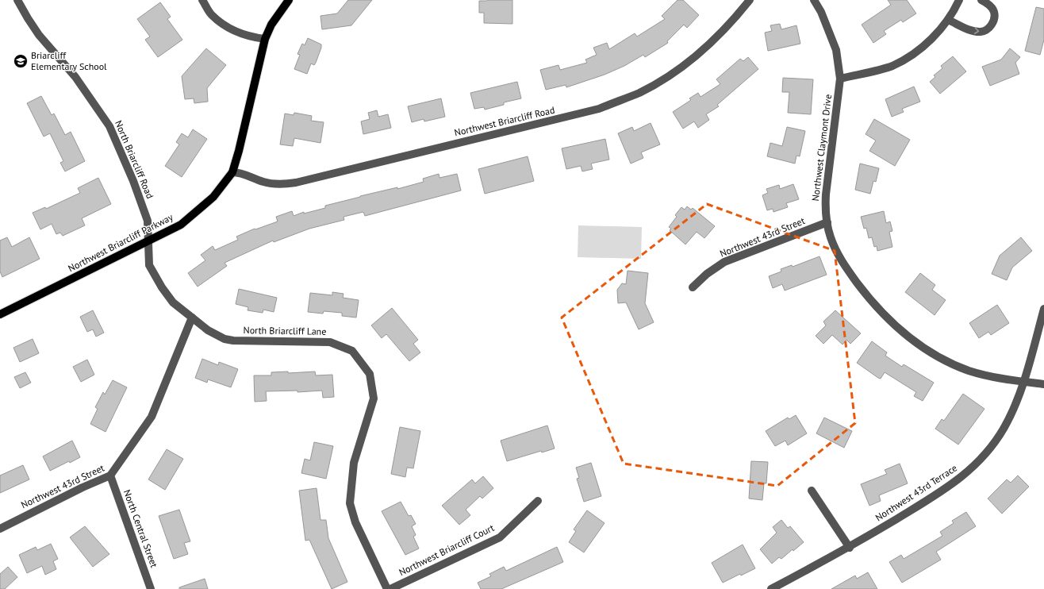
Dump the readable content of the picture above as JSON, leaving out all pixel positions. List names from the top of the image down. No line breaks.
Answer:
{"streets":{"main road":["Northwest Briarcliff Parkway"],"street":["Northwest Briarcliff Road","Northwest Claymont Drive","North Briarcliff Road","Northwest 43rd Street","North Briarcliff Lane","Northwest 43rd Terrace","North Central Street","Northwest Briarcliff Court"]},"crossings":[["Northwest Briarcliff Road","Northwest Briarcliff Parkway"],["Northwest Claymont Drive","Northwest 43rd Street"],["Northwest Claymont Drive","Northwest 43rd Terrace"],["North Briarcliff Road","Northwest Briarcliff Parkway"],["North Briarcliff Road","North Briarcliff Lane"],["Northwest 43rd Street","North Briarcliff Lane"],["Northwest 43rd Street","North Central Street"],["Northwest Briarcliff Parkway","North Briarcliff Lane"]],"places":{"school or university":["Briarcliff Elementary School"]}}
